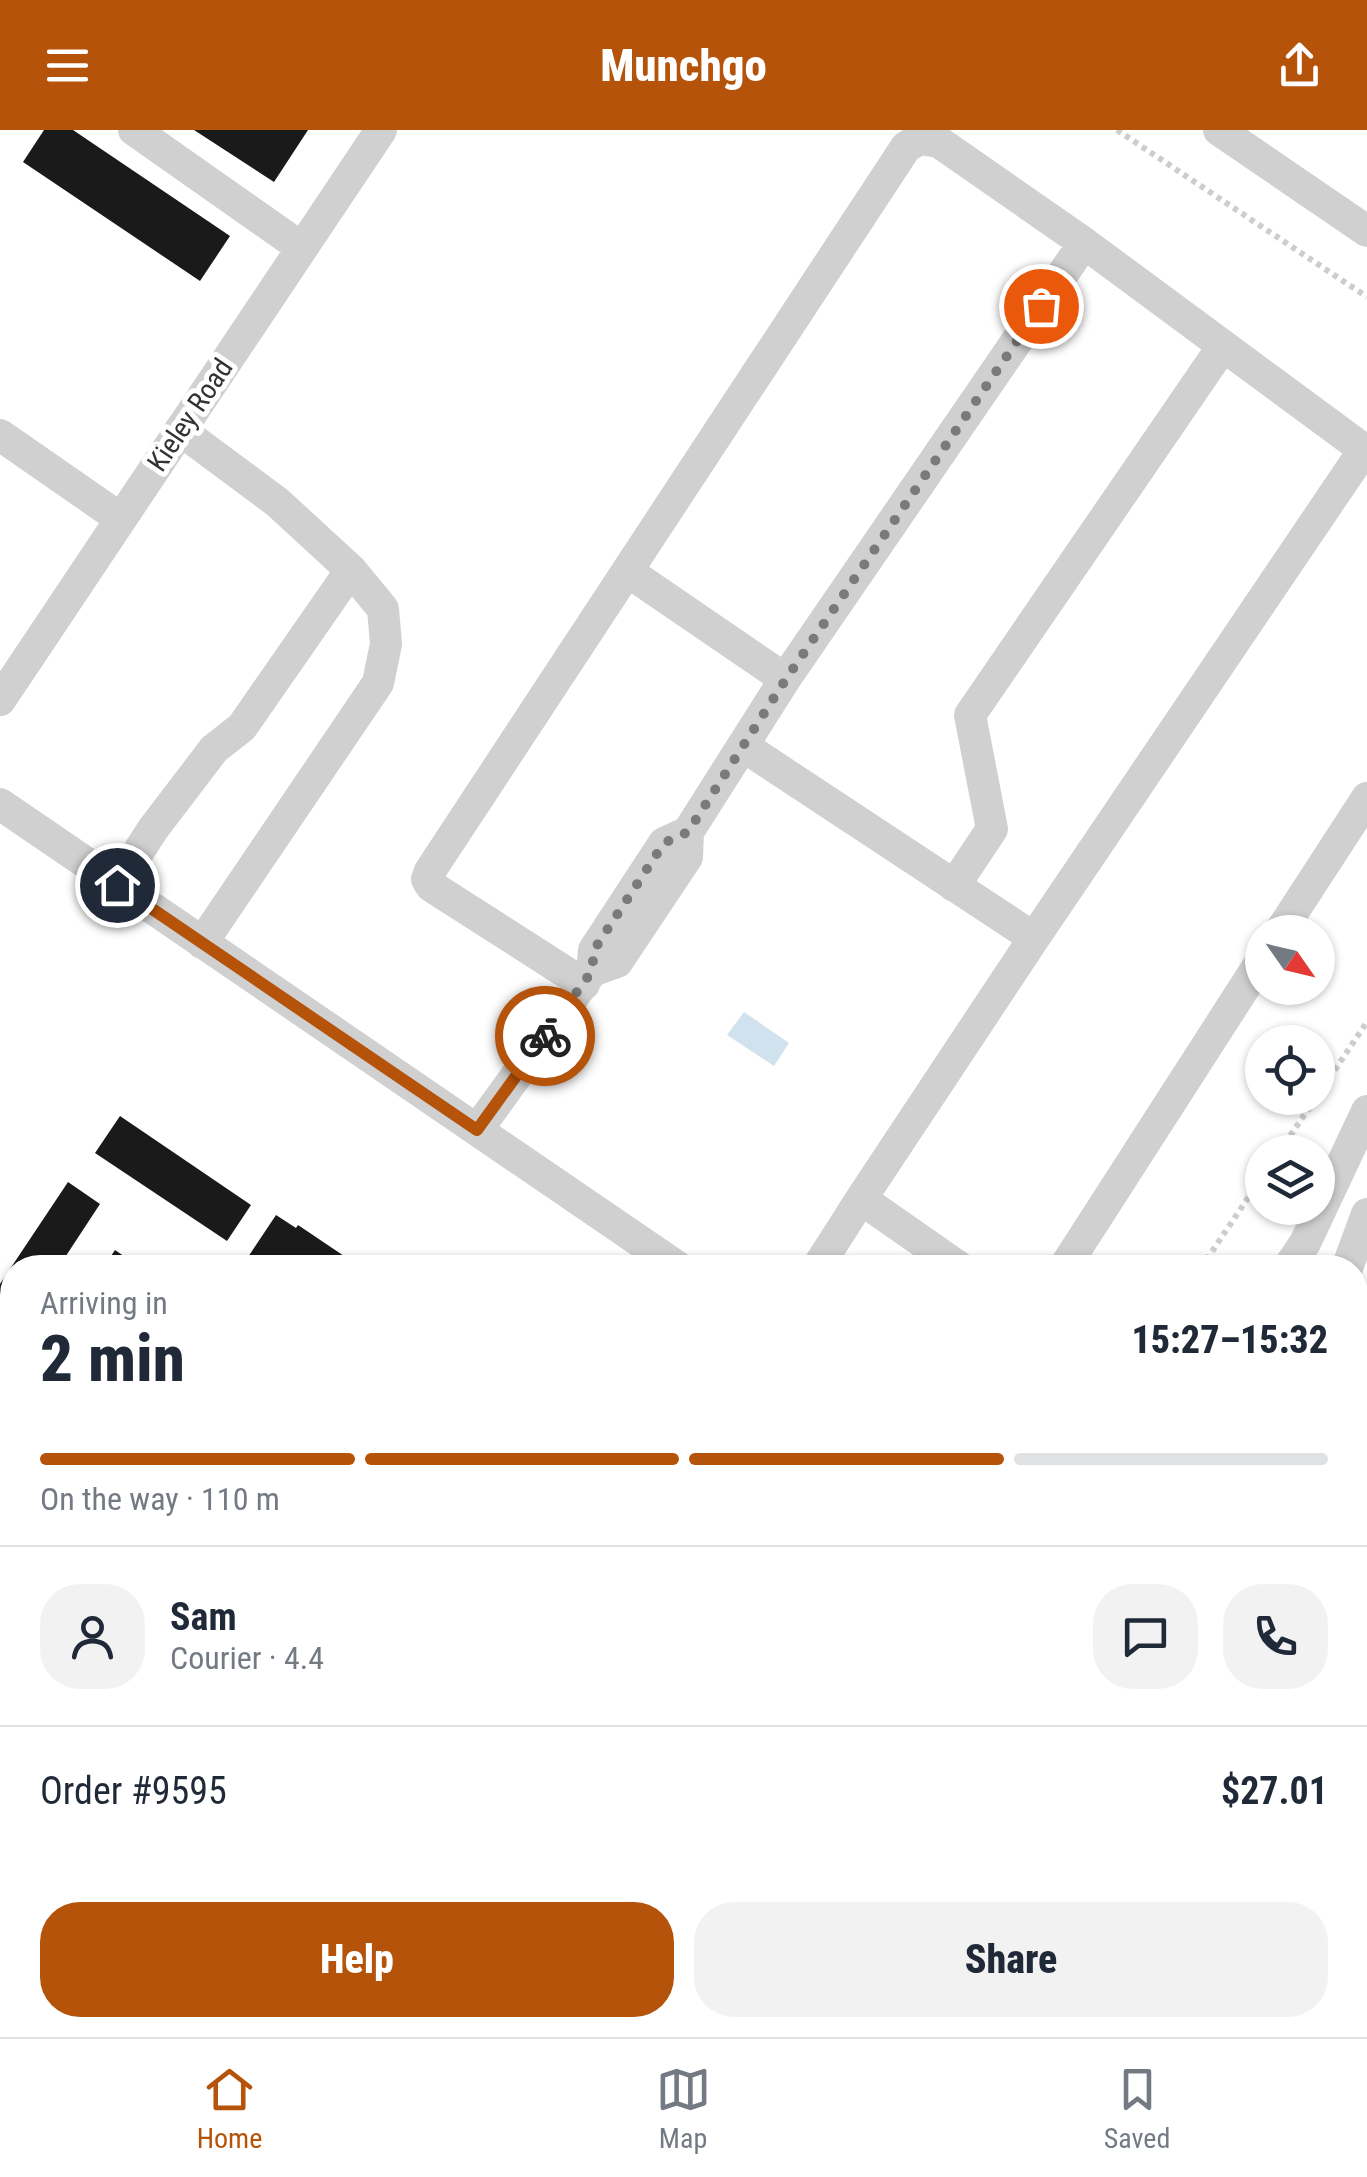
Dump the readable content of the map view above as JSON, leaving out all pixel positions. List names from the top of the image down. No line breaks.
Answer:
{"streets":{"street":["Kieley Road"]},"north":"bottom right","page":{"header":"Munchgo","heading":["2 min","Arriving in","15:27–15:32"],"panel":["Sam","Courier · 4.4","Order #9595","$27.01"],"bar":"On the way · 110 m","buttons":["Help","Share"],"tabs":["Home","Map","Saved"]}}
